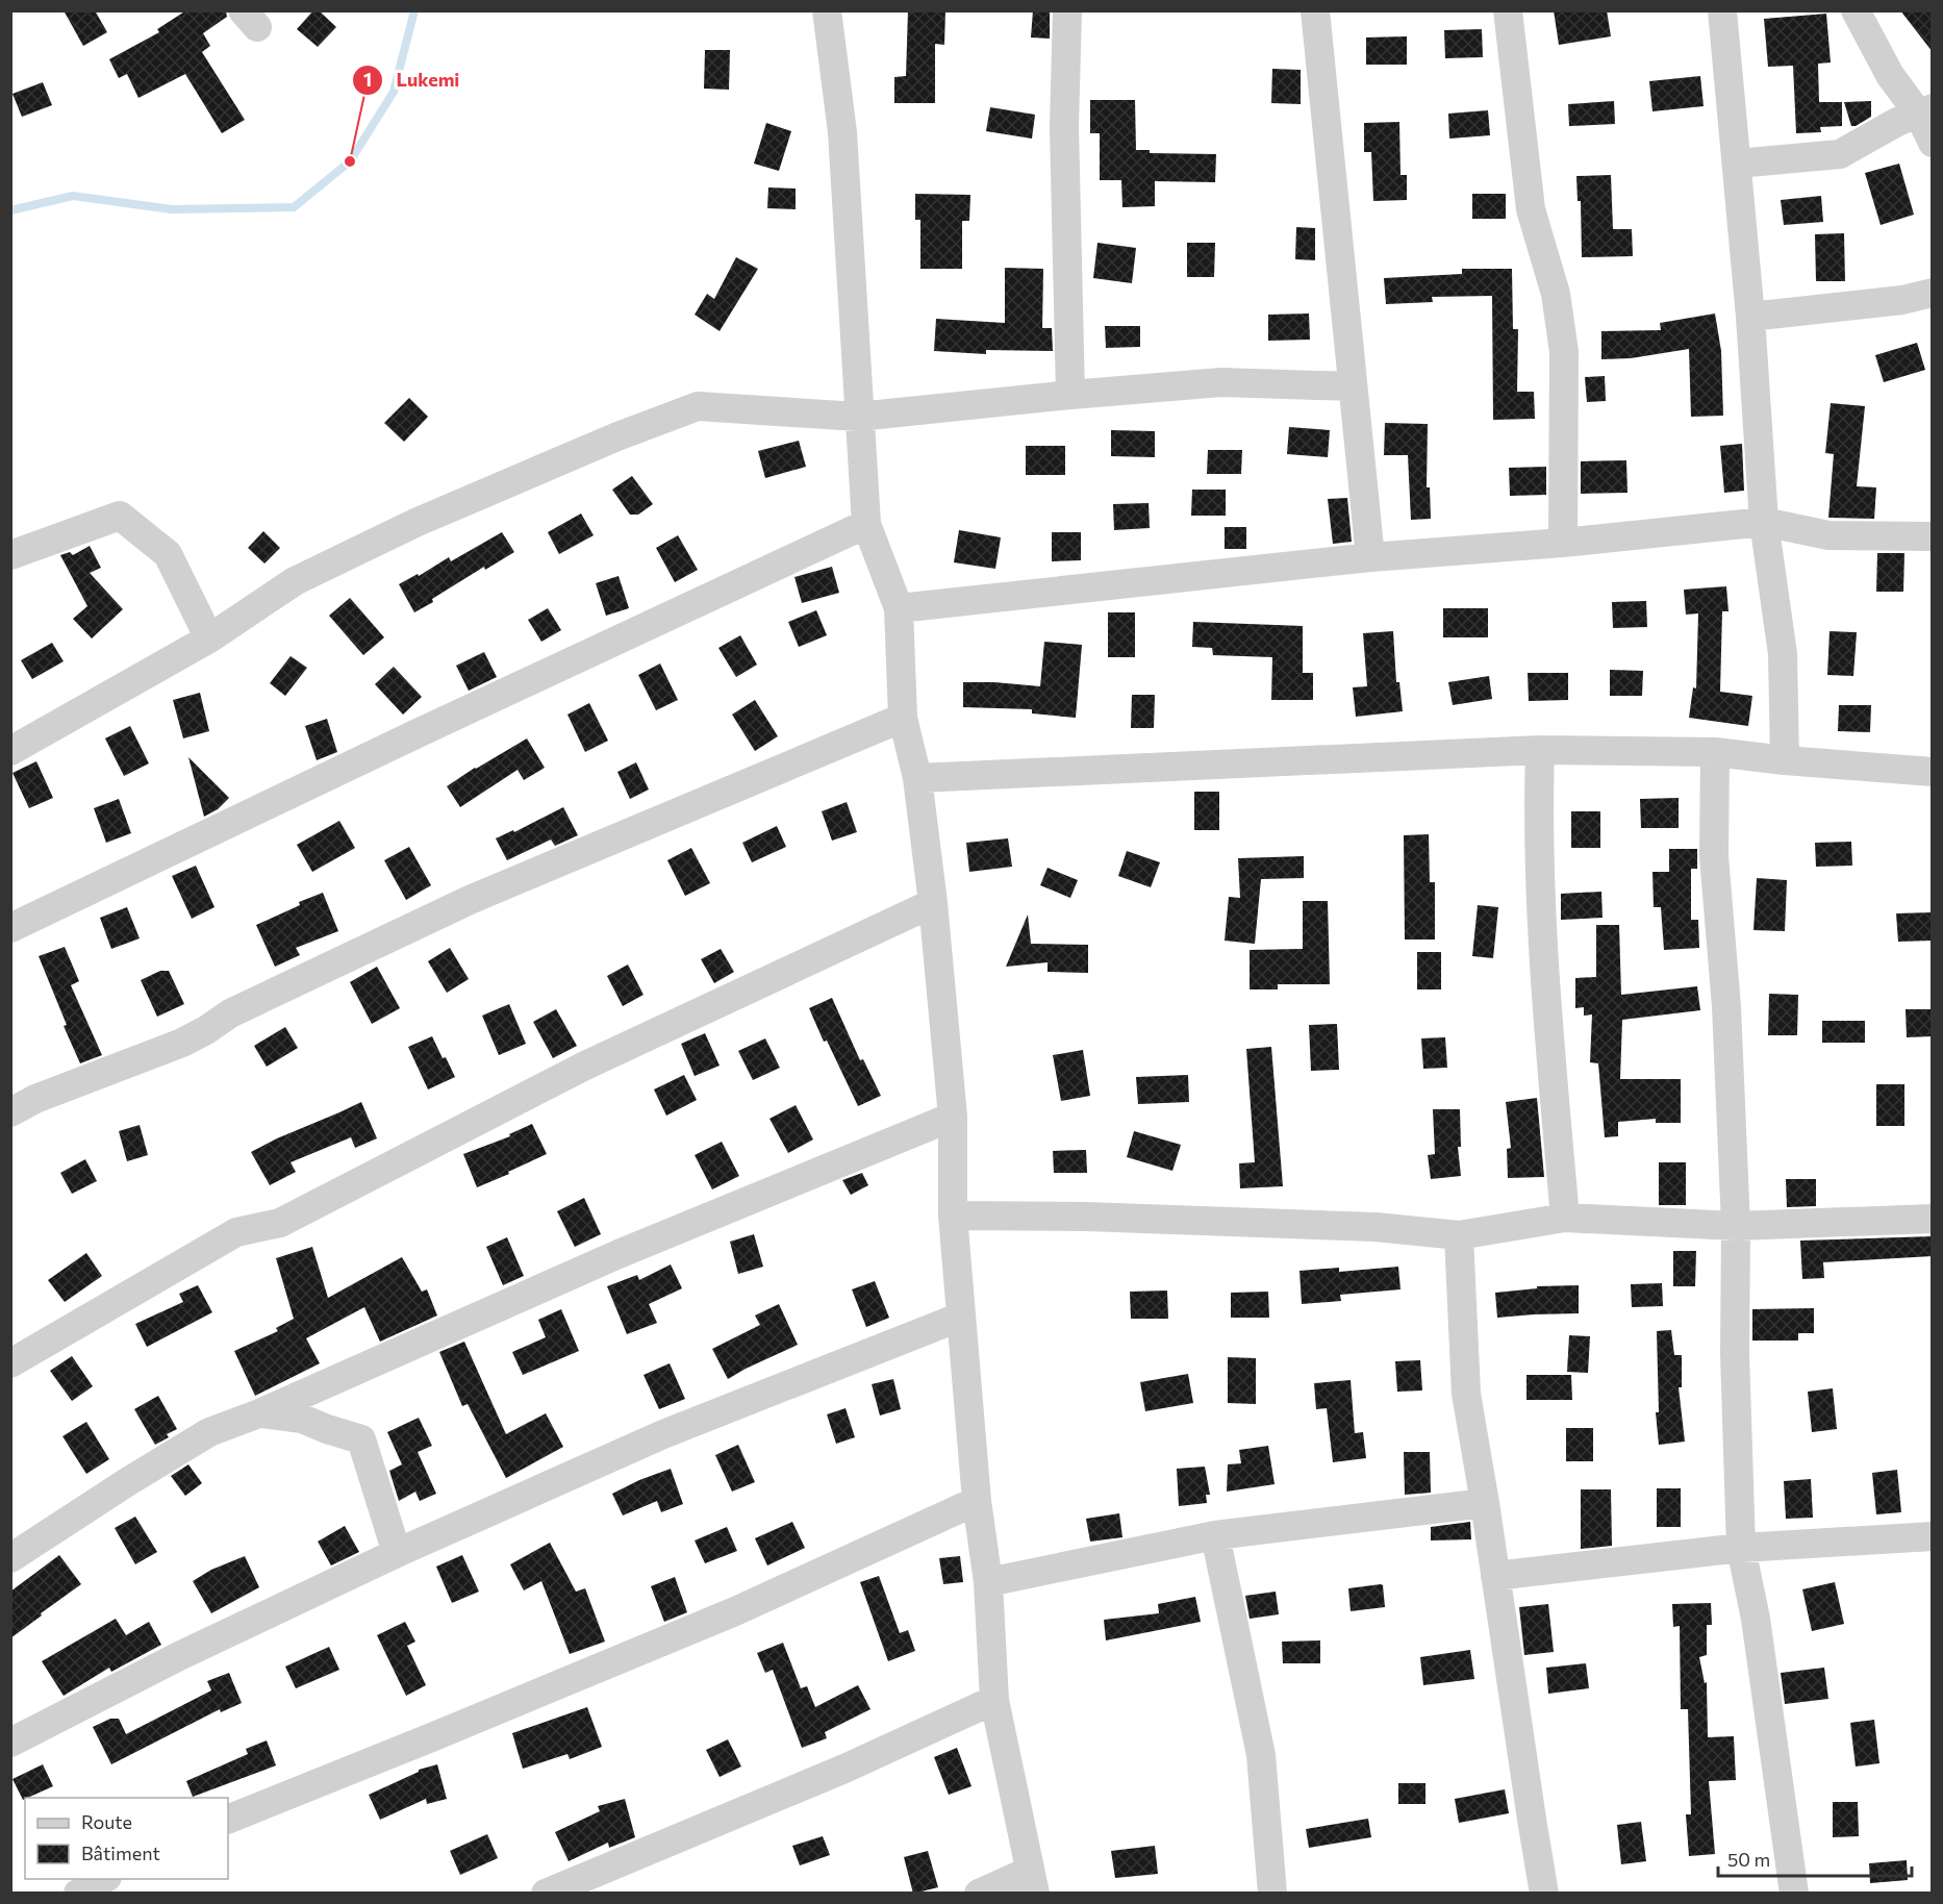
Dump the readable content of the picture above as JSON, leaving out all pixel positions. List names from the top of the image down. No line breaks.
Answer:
{"places":["Lukemi"],"legend":["Route","Bâtiment"],"scale_bar":"50 m"}
